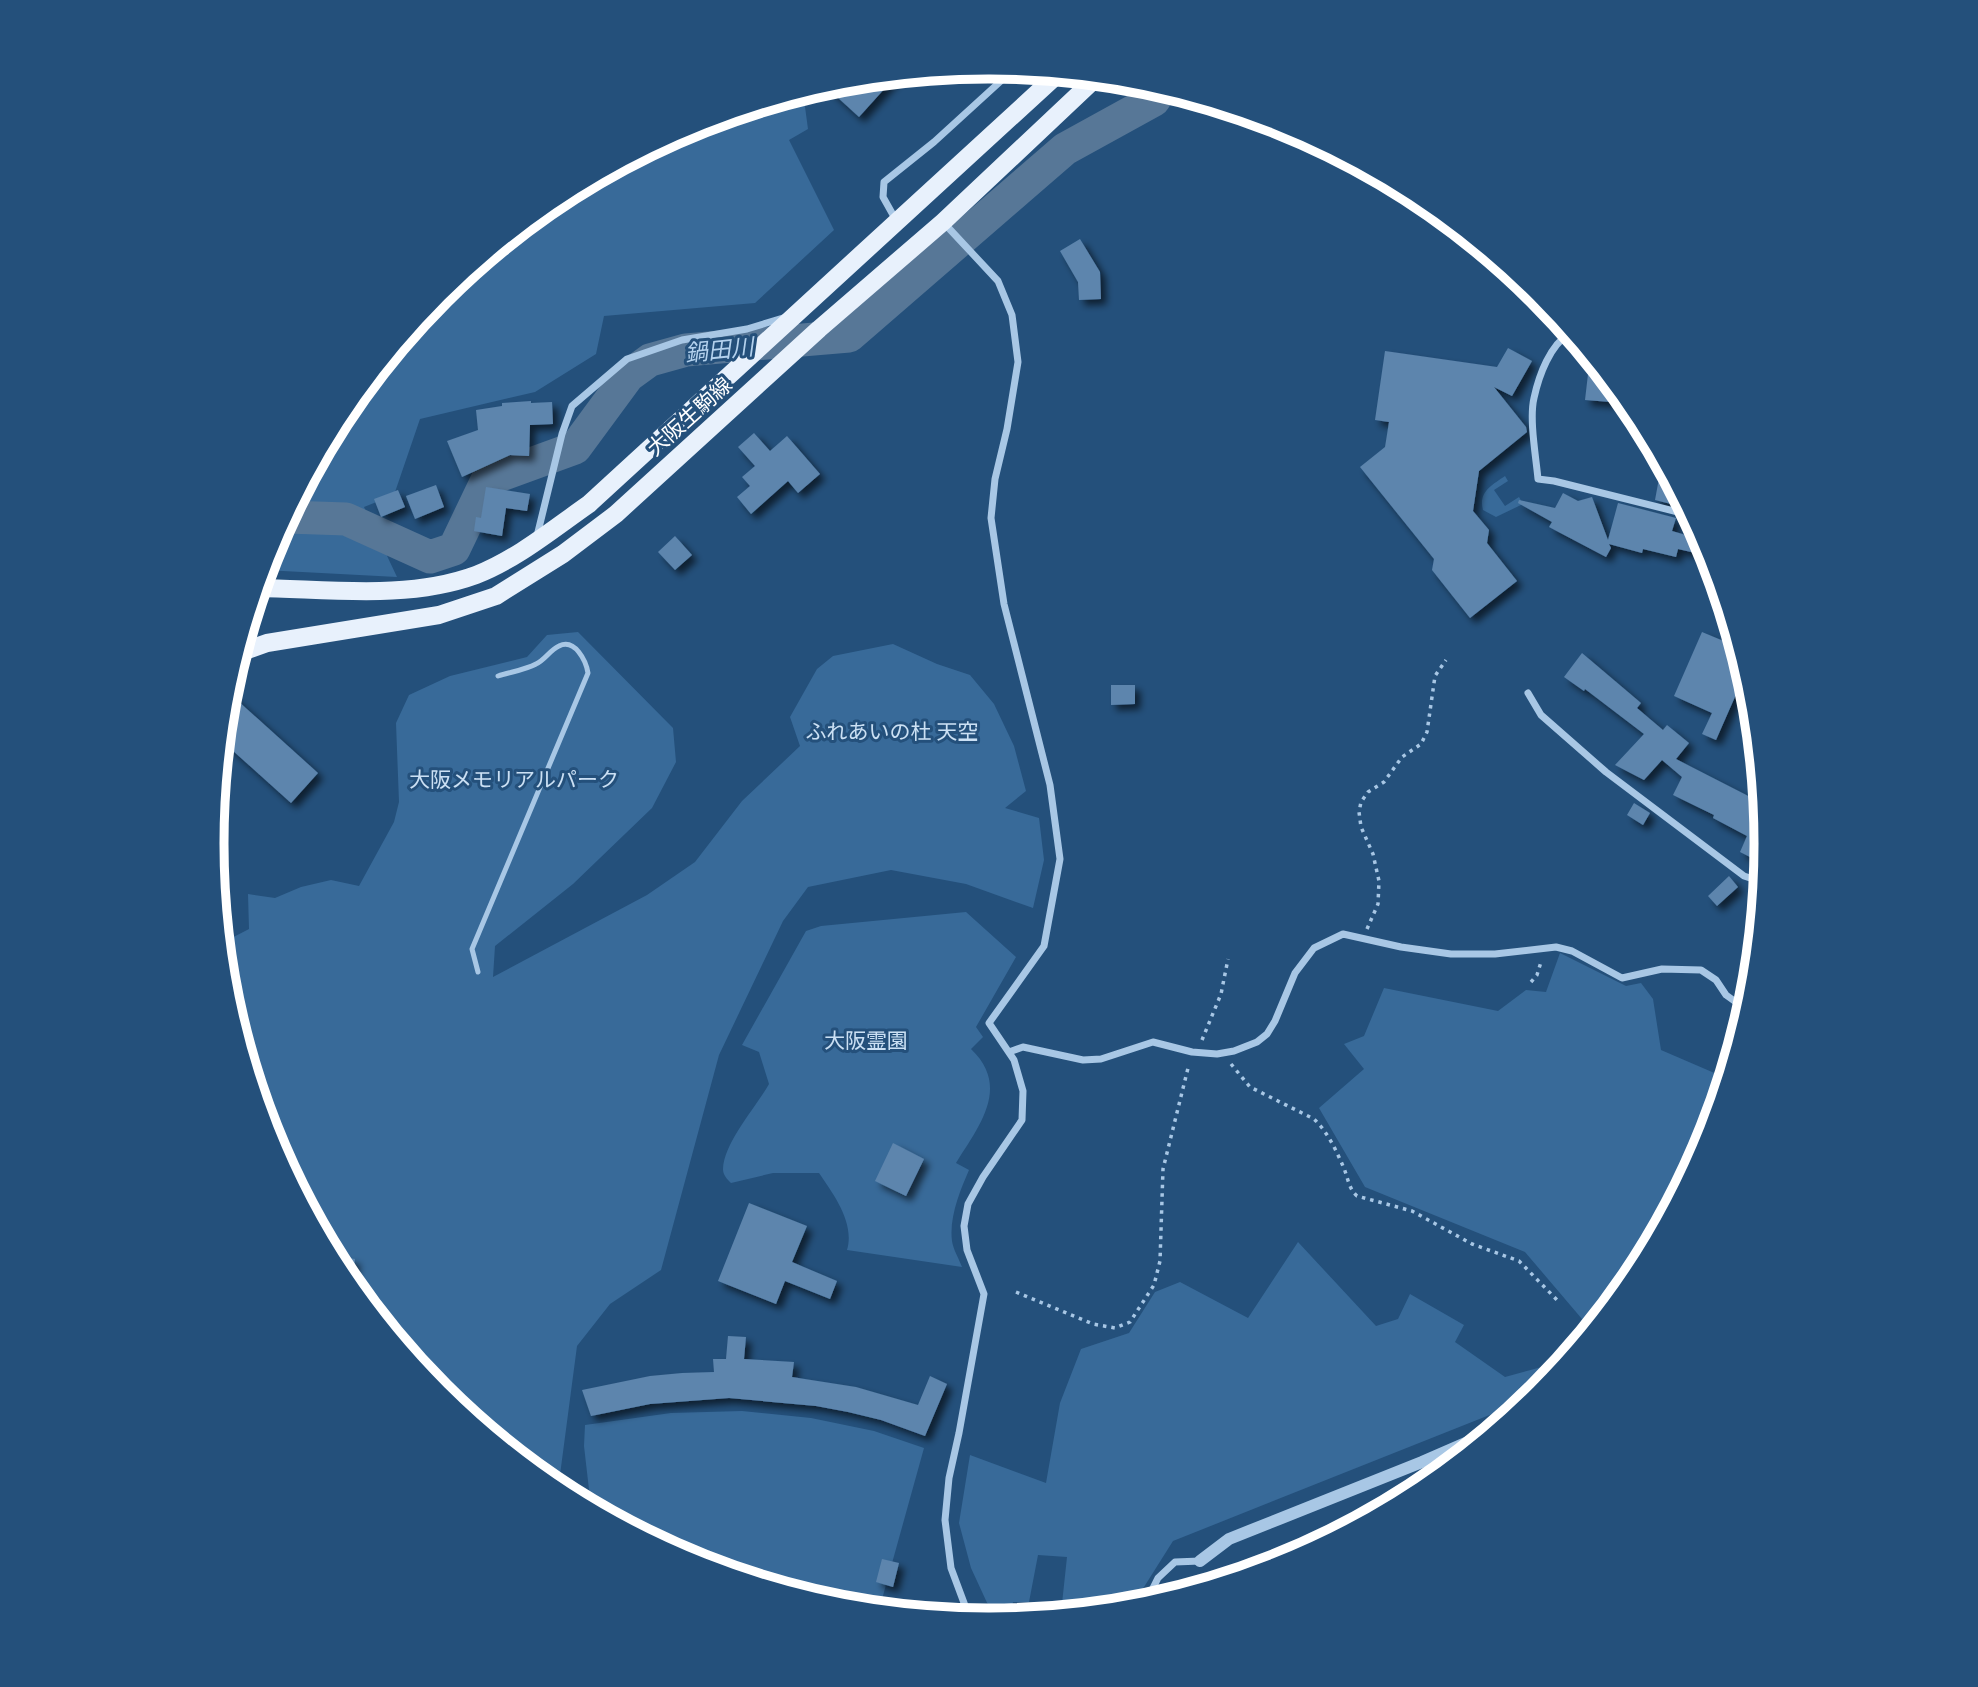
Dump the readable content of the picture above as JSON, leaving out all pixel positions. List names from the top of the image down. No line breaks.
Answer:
{"streets":{"main road":["大阪生駒線"]},"water":["鍋田川"],"parks":["ふれあいの杜 天空","大阪メモリアルパーク","大阪霊園"]}
